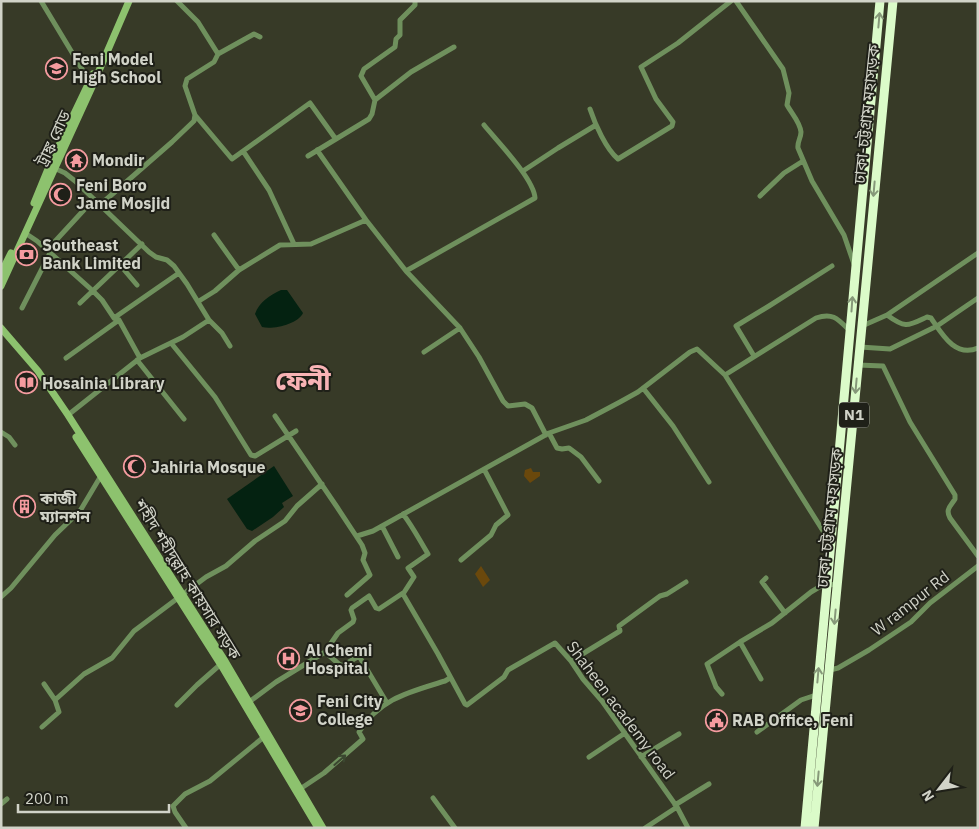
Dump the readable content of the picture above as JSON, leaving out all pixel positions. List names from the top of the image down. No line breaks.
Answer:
{"streets":{"highway":["ঢাকা-চট্টগ্রাম মহাসড়ক","N1"],"main road":["ট্রাঙ্ক রোড","শহীদ শহীদুল্লাহ কায়সার সড়ক"],"street":["W rampur Rd","Shaheen academy road"]},"crossings":[["ঢাকা-চট্টগ্রাম মহাসড়ক","W rampur Rd"]],"districts":["ফেনী"],"places":{"school or university":["Feni Model High School","Feni City College"],"temple":["Mondir"],"mosque":["Feni Boro Jame Mosjid","Jahiria Mosque"],"bank":["Southeast Bank Limited"],"library":["Hosainia Library"],"building":["কাজী ম্যানশন"],"hospital":["Al Chemi Hospital"],"public building":["RAB Office, Feni"]},"scale_bar":"200 m","north":"bottom left"}
